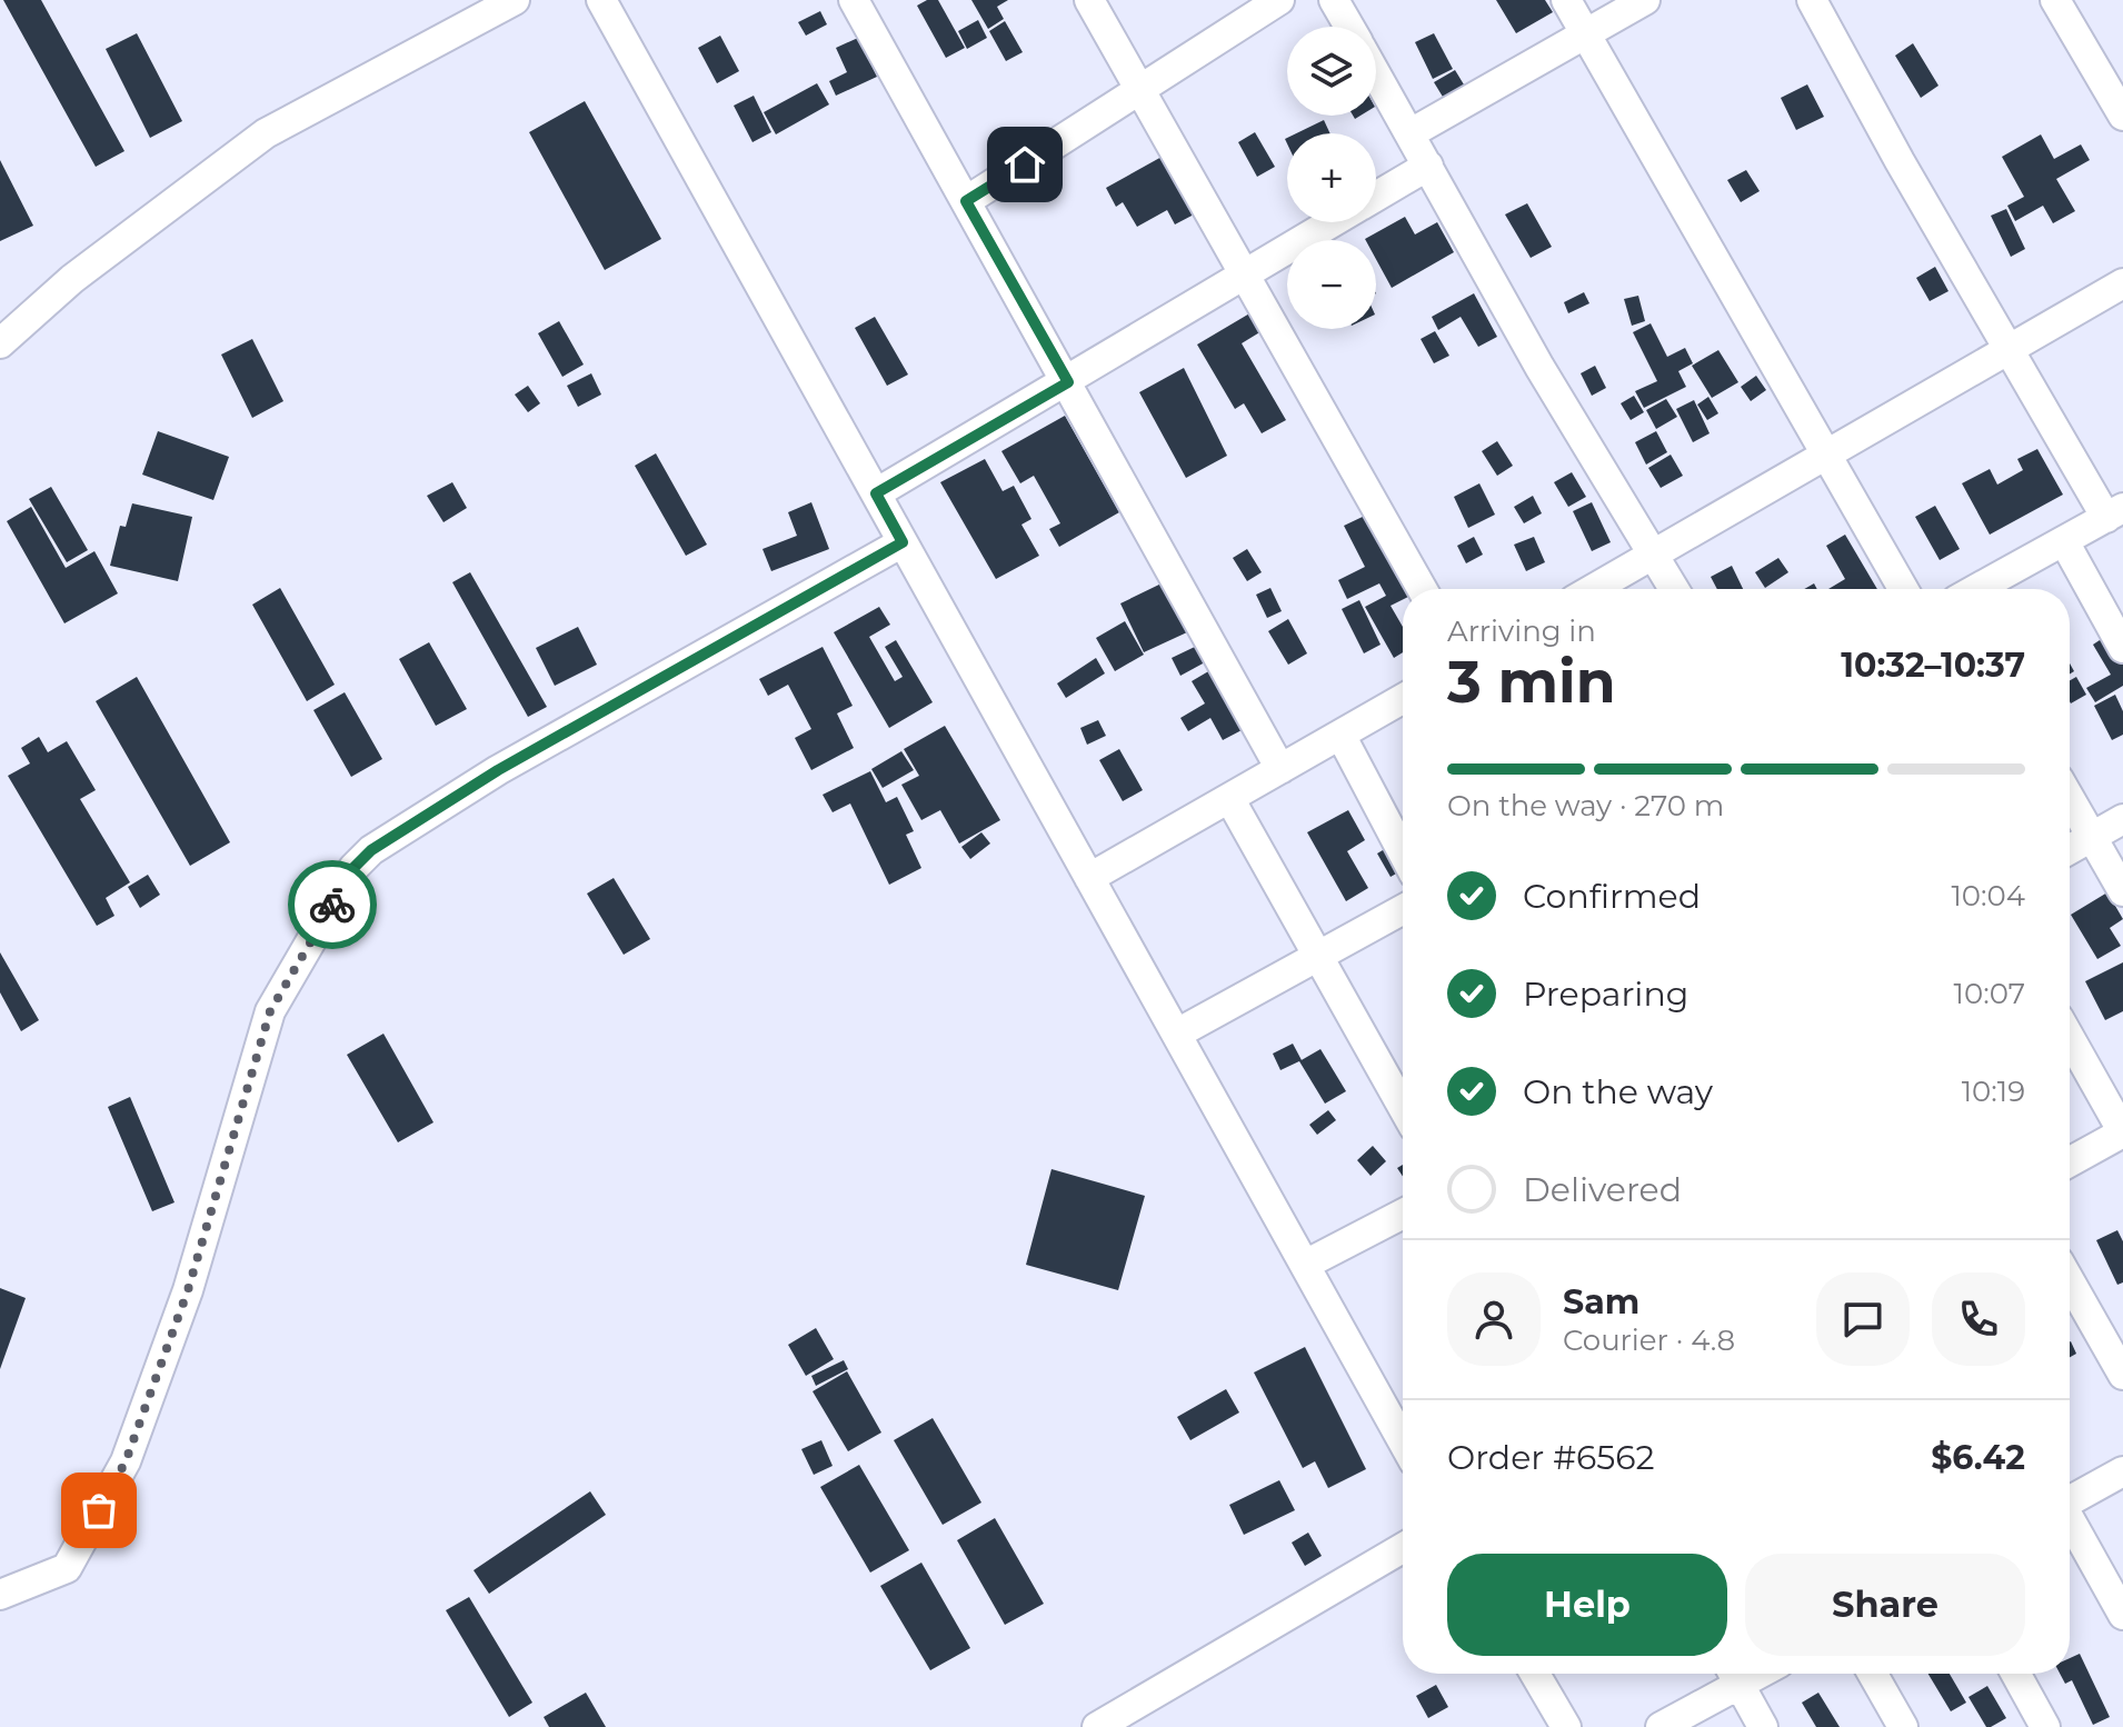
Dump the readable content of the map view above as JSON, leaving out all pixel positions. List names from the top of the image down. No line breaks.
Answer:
{"page":{"map_buttons":["+","−"],"heading":["3 min","Arriving in","10:32–10:37"],"panel":["Sam","Courier · 4.8","Order #6562","$6.42"],"bar":"On the way · 270 m","list":[["Confirmed","10:04"],["Preparing","10:07"],["On the way","10:19"],"Delivered"],"buttons":["Help","Share"]}}
